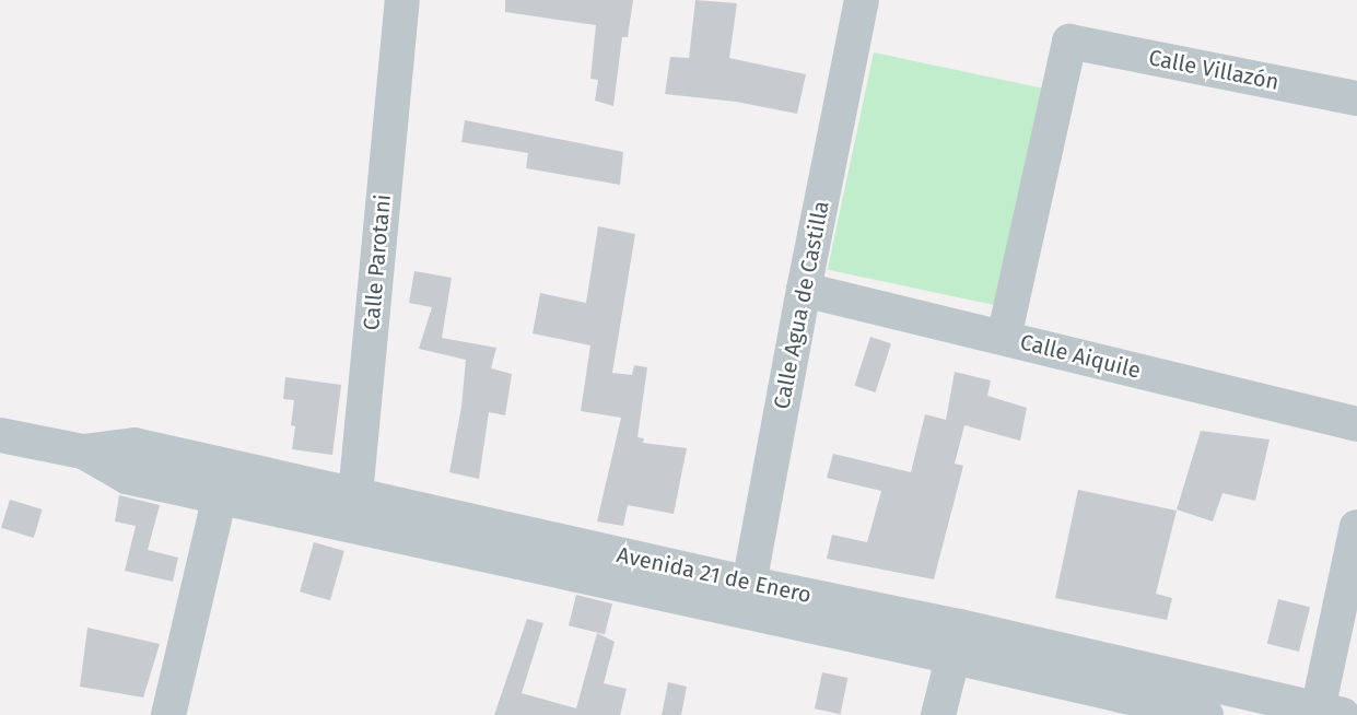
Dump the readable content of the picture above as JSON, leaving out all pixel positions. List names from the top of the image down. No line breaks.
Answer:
{"streets":{"street":["Calle Villazón","Calle Parotani","Calle Agua de Castilla","Calle Aiquile","Avenida 21 de Enero"]},"crossings":[["Calle Villazón","Calle Aiquile"],["Calle Parotani","Avenida 21 de Enero"],["Calle Agua de Castilla","Calle Aiquile"],["Calle Agua de Castilla","Avenida 21 de Enero"]]}
